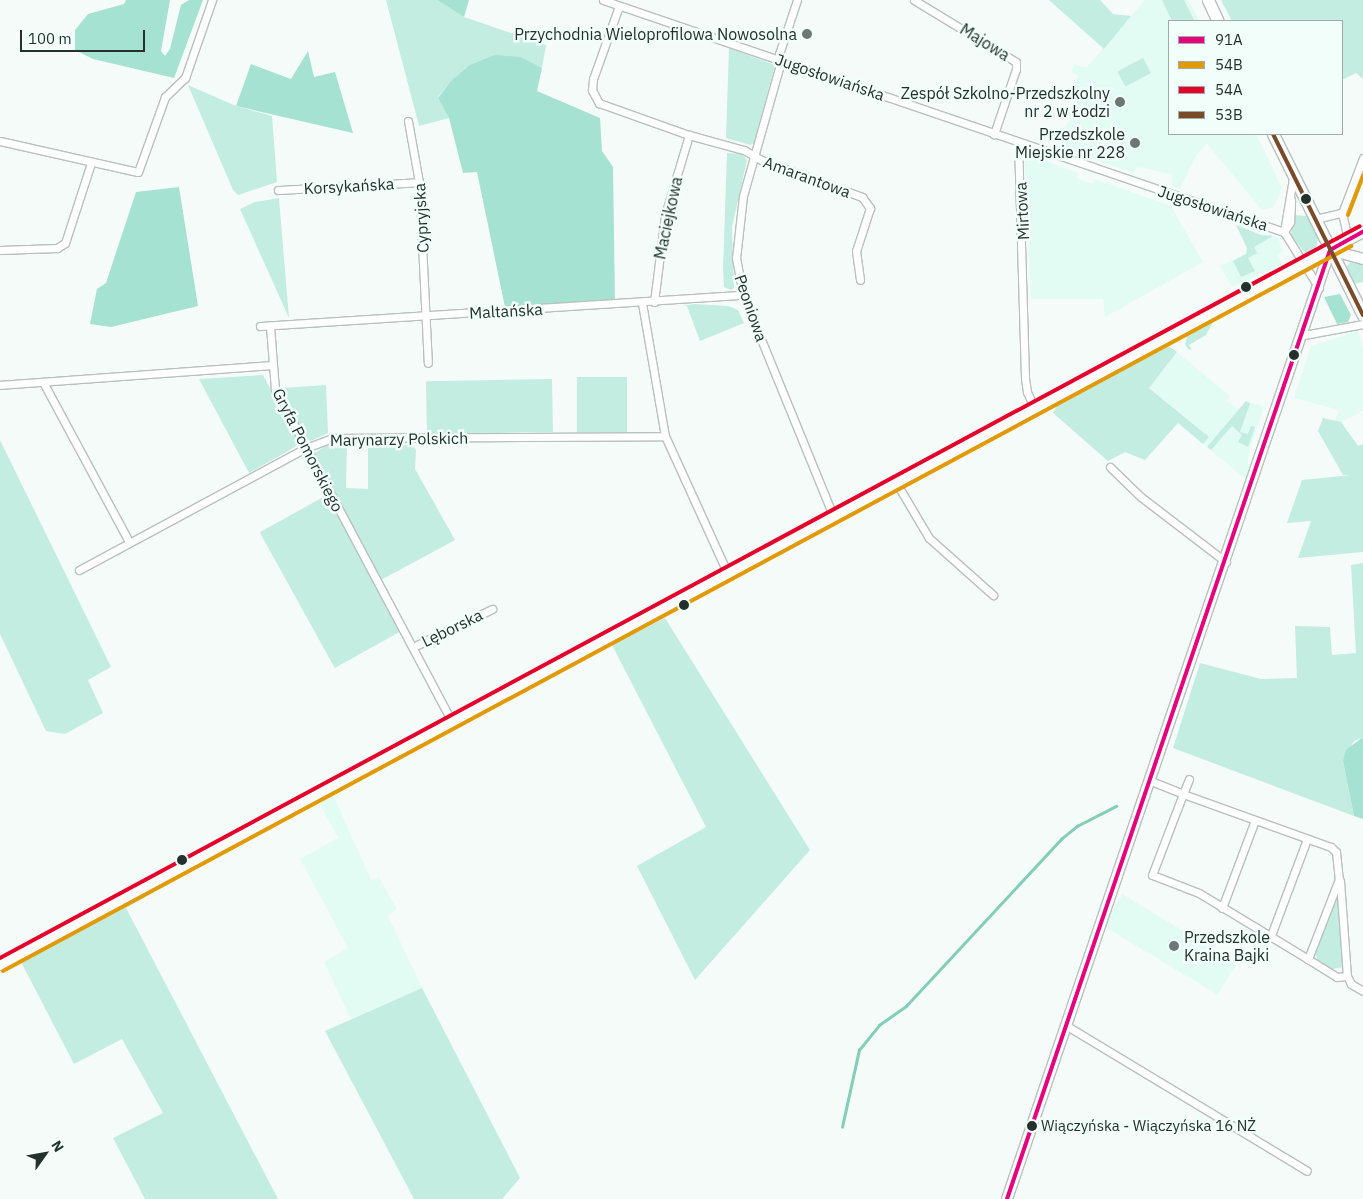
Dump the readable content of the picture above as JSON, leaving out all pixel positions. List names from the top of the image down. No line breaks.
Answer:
{"streets":{"street":["Majowa","Jugosłowiańska","Amarantowa","Korsykańska","Mirtowa","Cypryjska","Maciejkowa","Peoniowa","Maltańska","Marynarzy Polskich","Gryfa Pomorskiego","Lęborska"]},"crossings":[["Majowa","Jugosłowiańska"],["Jugosłowiańska","Mirtowa"],["Jugosłowiańska","Peoniowa"],["Amarantowa","Peoniowa"],["Korsykańska","Cypryjska"],["Cypryjska","Maltańska"],["Maciejkowa","Maltańska"],["Peoniowa","Maltańska"],["Marynarzy Polskich","Gryfa Pomorskiego"],["Gryfa Pomorskiego","Lęborska"]],"places":["Przychodnia Wieloprofilowa Nowosolna","Zespół Szkolno-Przedszkolny nr 2 w Łodzi","Przedszkole Miejskie nr 228","Przedszkole Kraina Bajki","Wiączyńska - Wiączyńska 16 NŻ"],"lines":["transit line 53B","transit line 54B","transit line 54A","transit line 91A"],"legend":["91A","54B","54A","53B"],"scale_bar":"100 m","north":"top right"}
